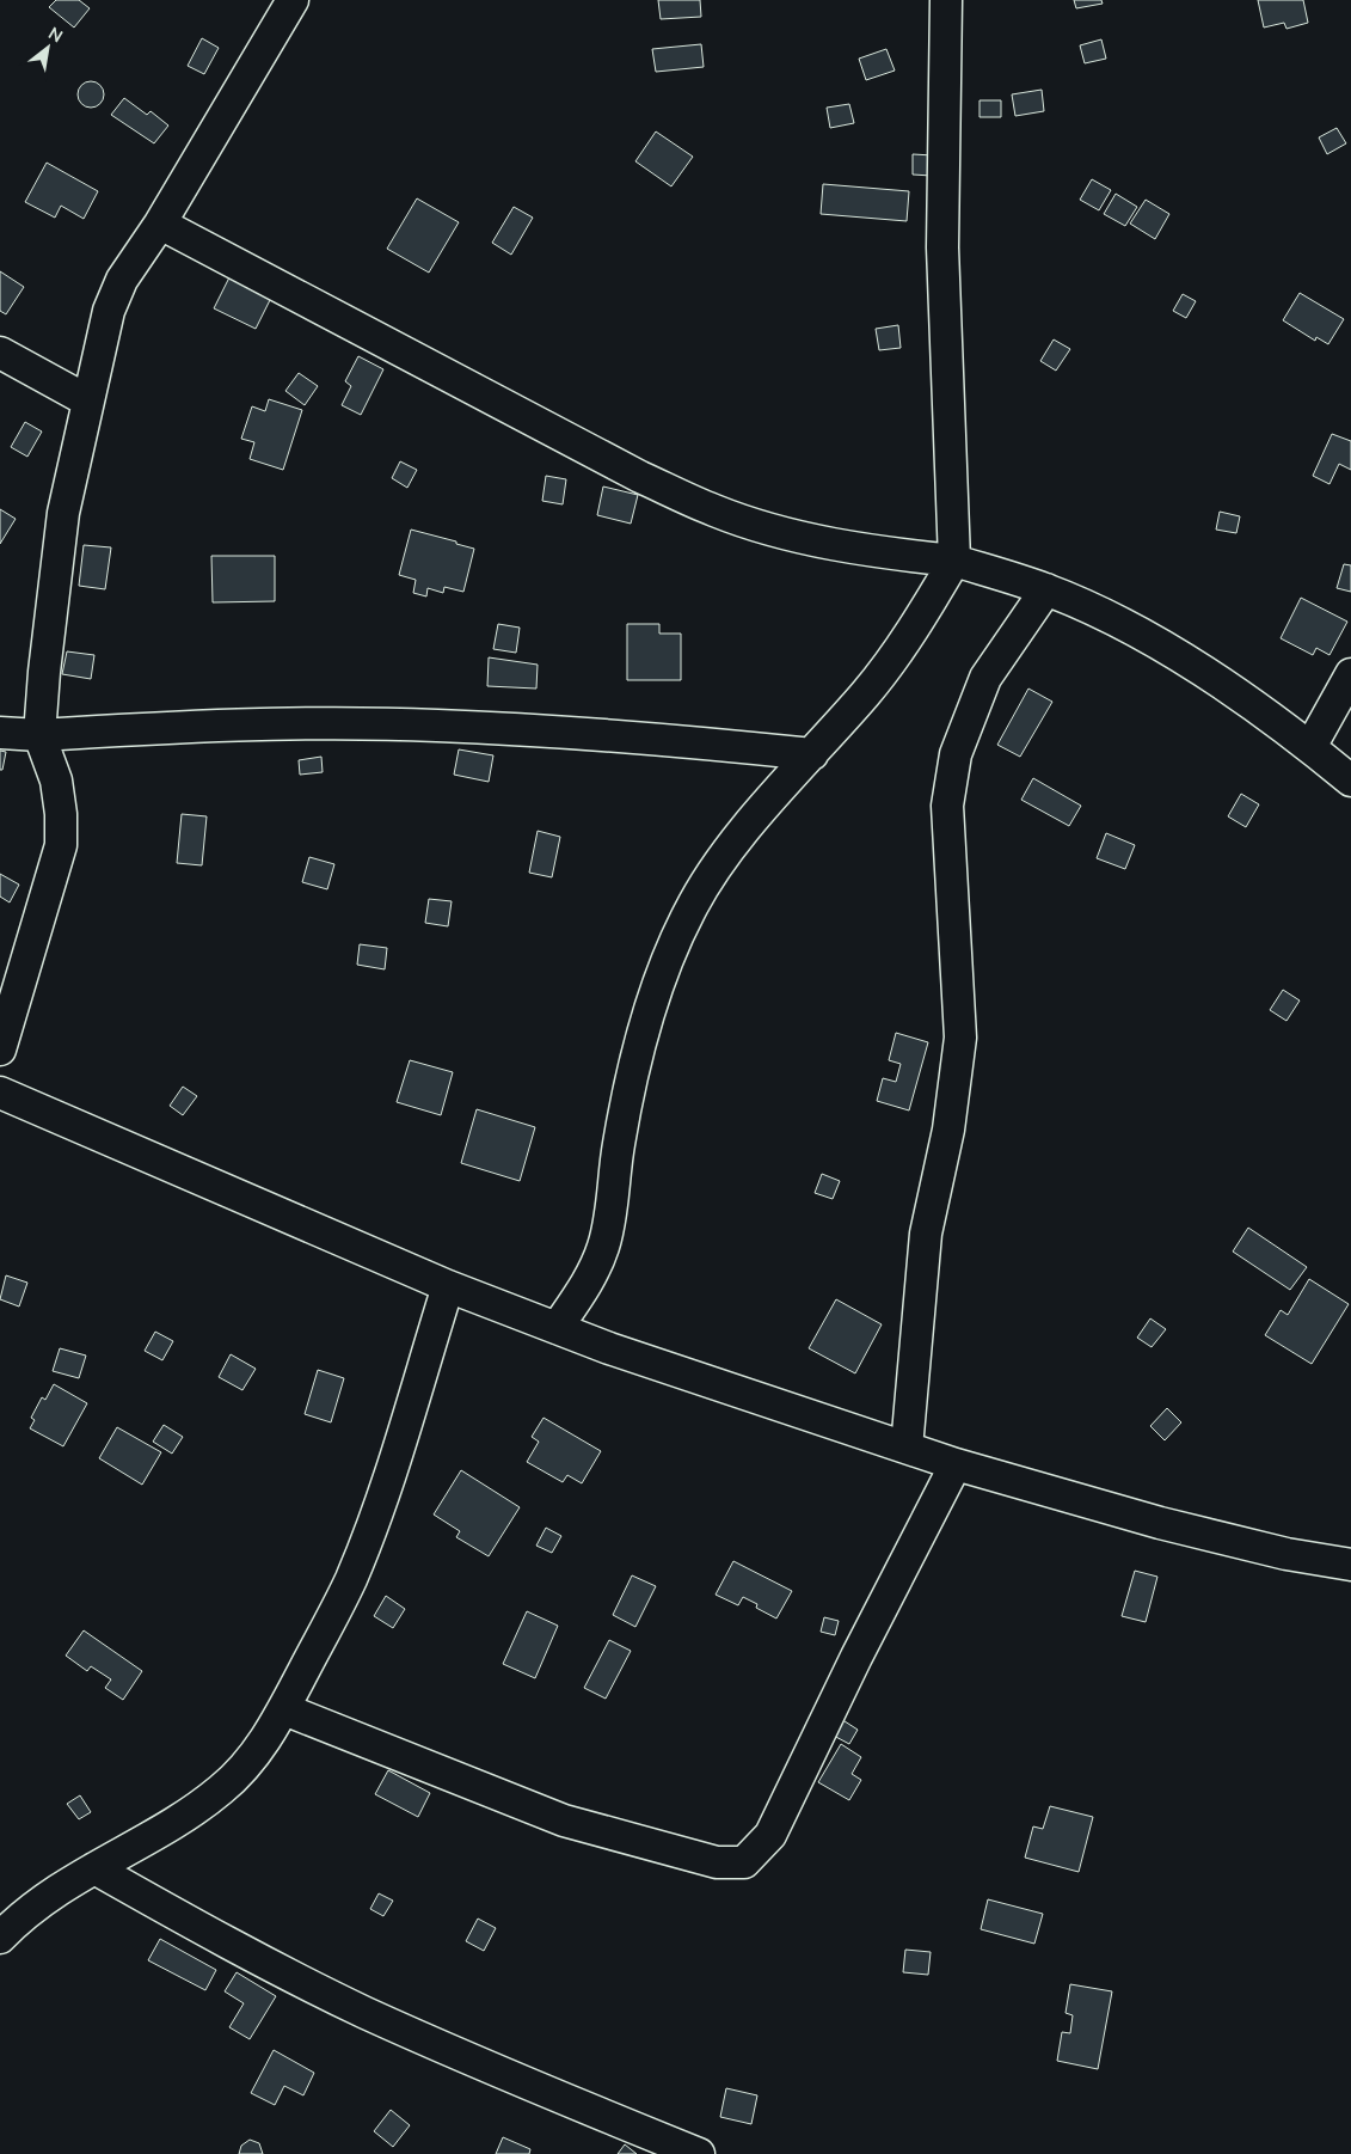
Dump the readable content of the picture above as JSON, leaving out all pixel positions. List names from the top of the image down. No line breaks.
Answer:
{"north":"top right"}
